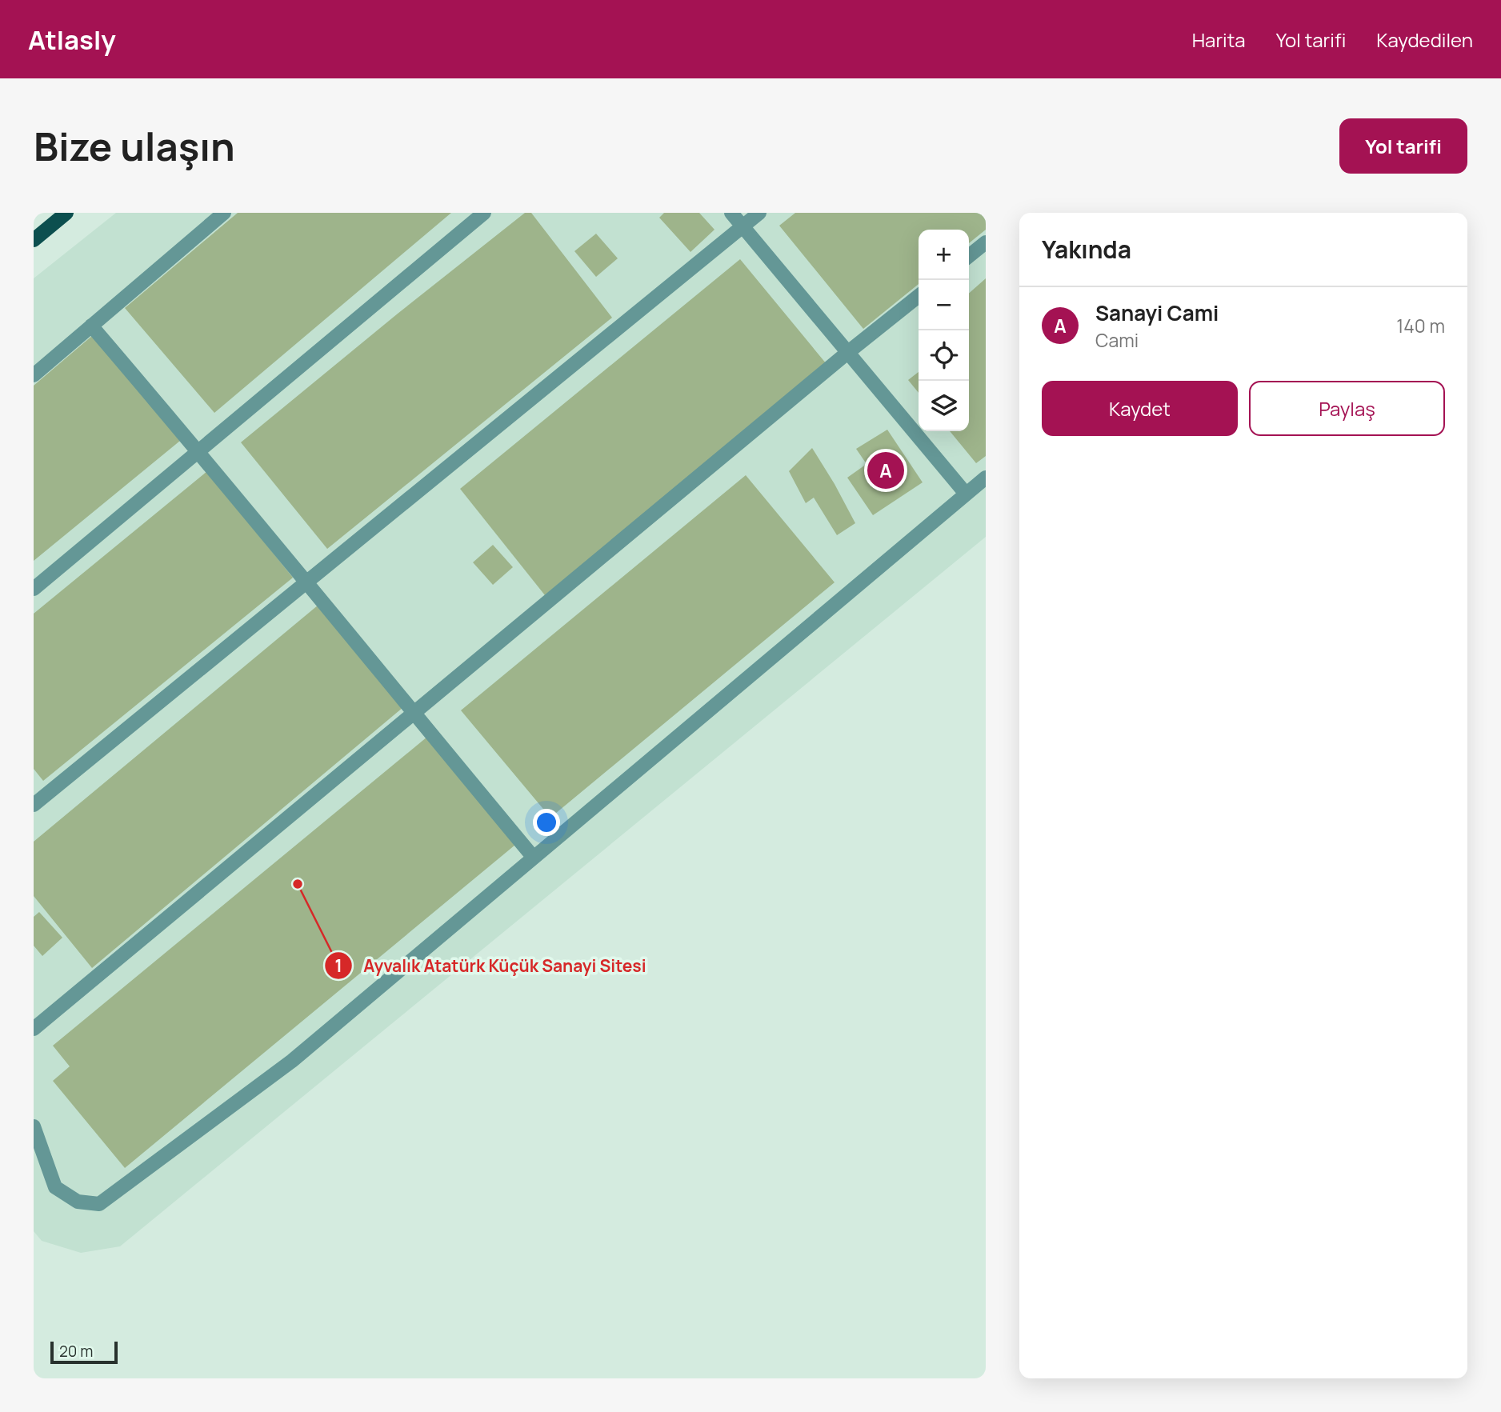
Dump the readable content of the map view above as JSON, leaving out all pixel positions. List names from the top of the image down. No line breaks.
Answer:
{"places":["Ayvalık Atatürk Küçük Sanayi Sitesi"],"scale_bar":"20 m","page":{"header":"Atlasly","nav":["Harita","Yol tarifi","Kaydedilen"],"buttons":["Yol tarifi",["Kaydet","Paylaş"]],"title":"Bize ulaşın","heading":"Yakında","map_buttons":["+","−"],"list":[{"mark":"A","name":"Sanayi Cami","note":"Cami","value":"140 m"}],"pins":"A","scale":"20 m"}}
